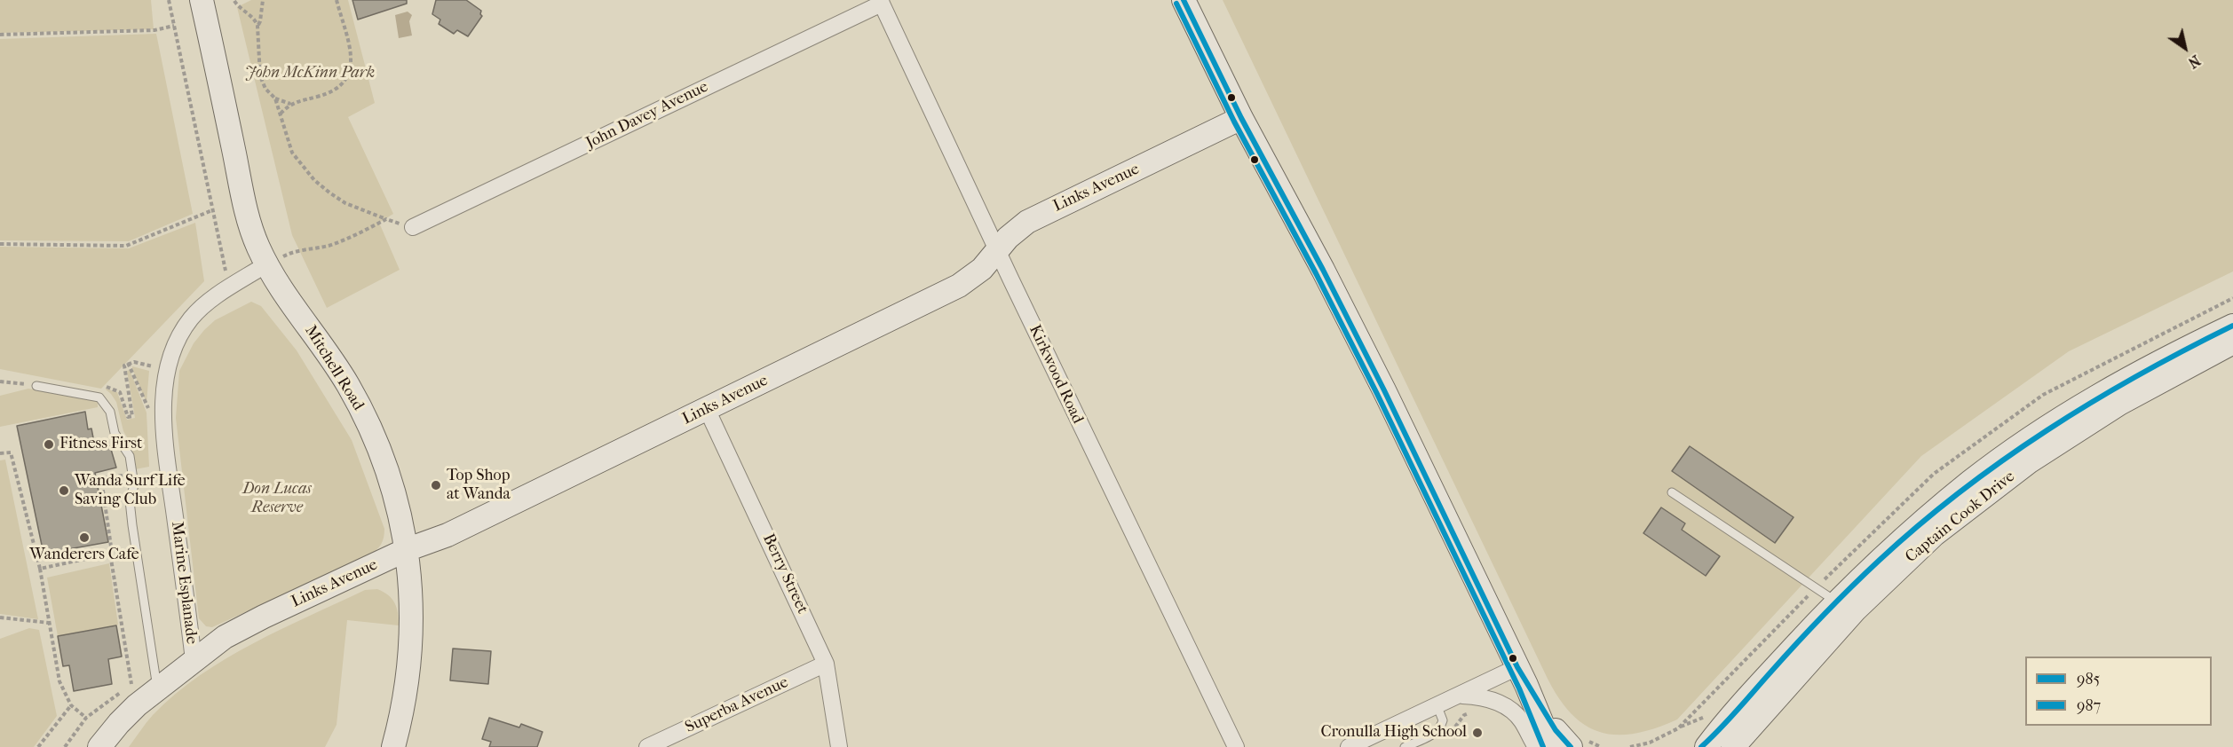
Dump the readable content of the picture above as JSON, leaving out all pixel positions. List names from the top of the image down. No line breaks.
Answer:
{"streets":{"street":["John Davey Avenue","Links Avenue","Mitchell Road","Kirkwood Road","Captain Cook Drive","Berry Street","Marine Esplanade","Superba Avenue"]},"crossings":[["John Davey Avenue","Kirkwood Road"],["Links Avenue","Mitchell Road"],["Links Avenue","Kirkwood Road"],["Links Avenue","Berry Street"],["Links Avenue","Marine Esplanade"],["Mitchell Road","Marine Esplanade"],["Berry Street","Superba Avenue"]],"parks":["John McKinn Park","Don Lucas Reserve"],"places":["Fitness First","Top Shop at Wanda","Wanda Surf Life Saving Club","Wanderers Cafe","Cronulla High School"],"lines":["transit line 985","transit line 987"],"legend":["985","987"],"north":"bottom right"}
